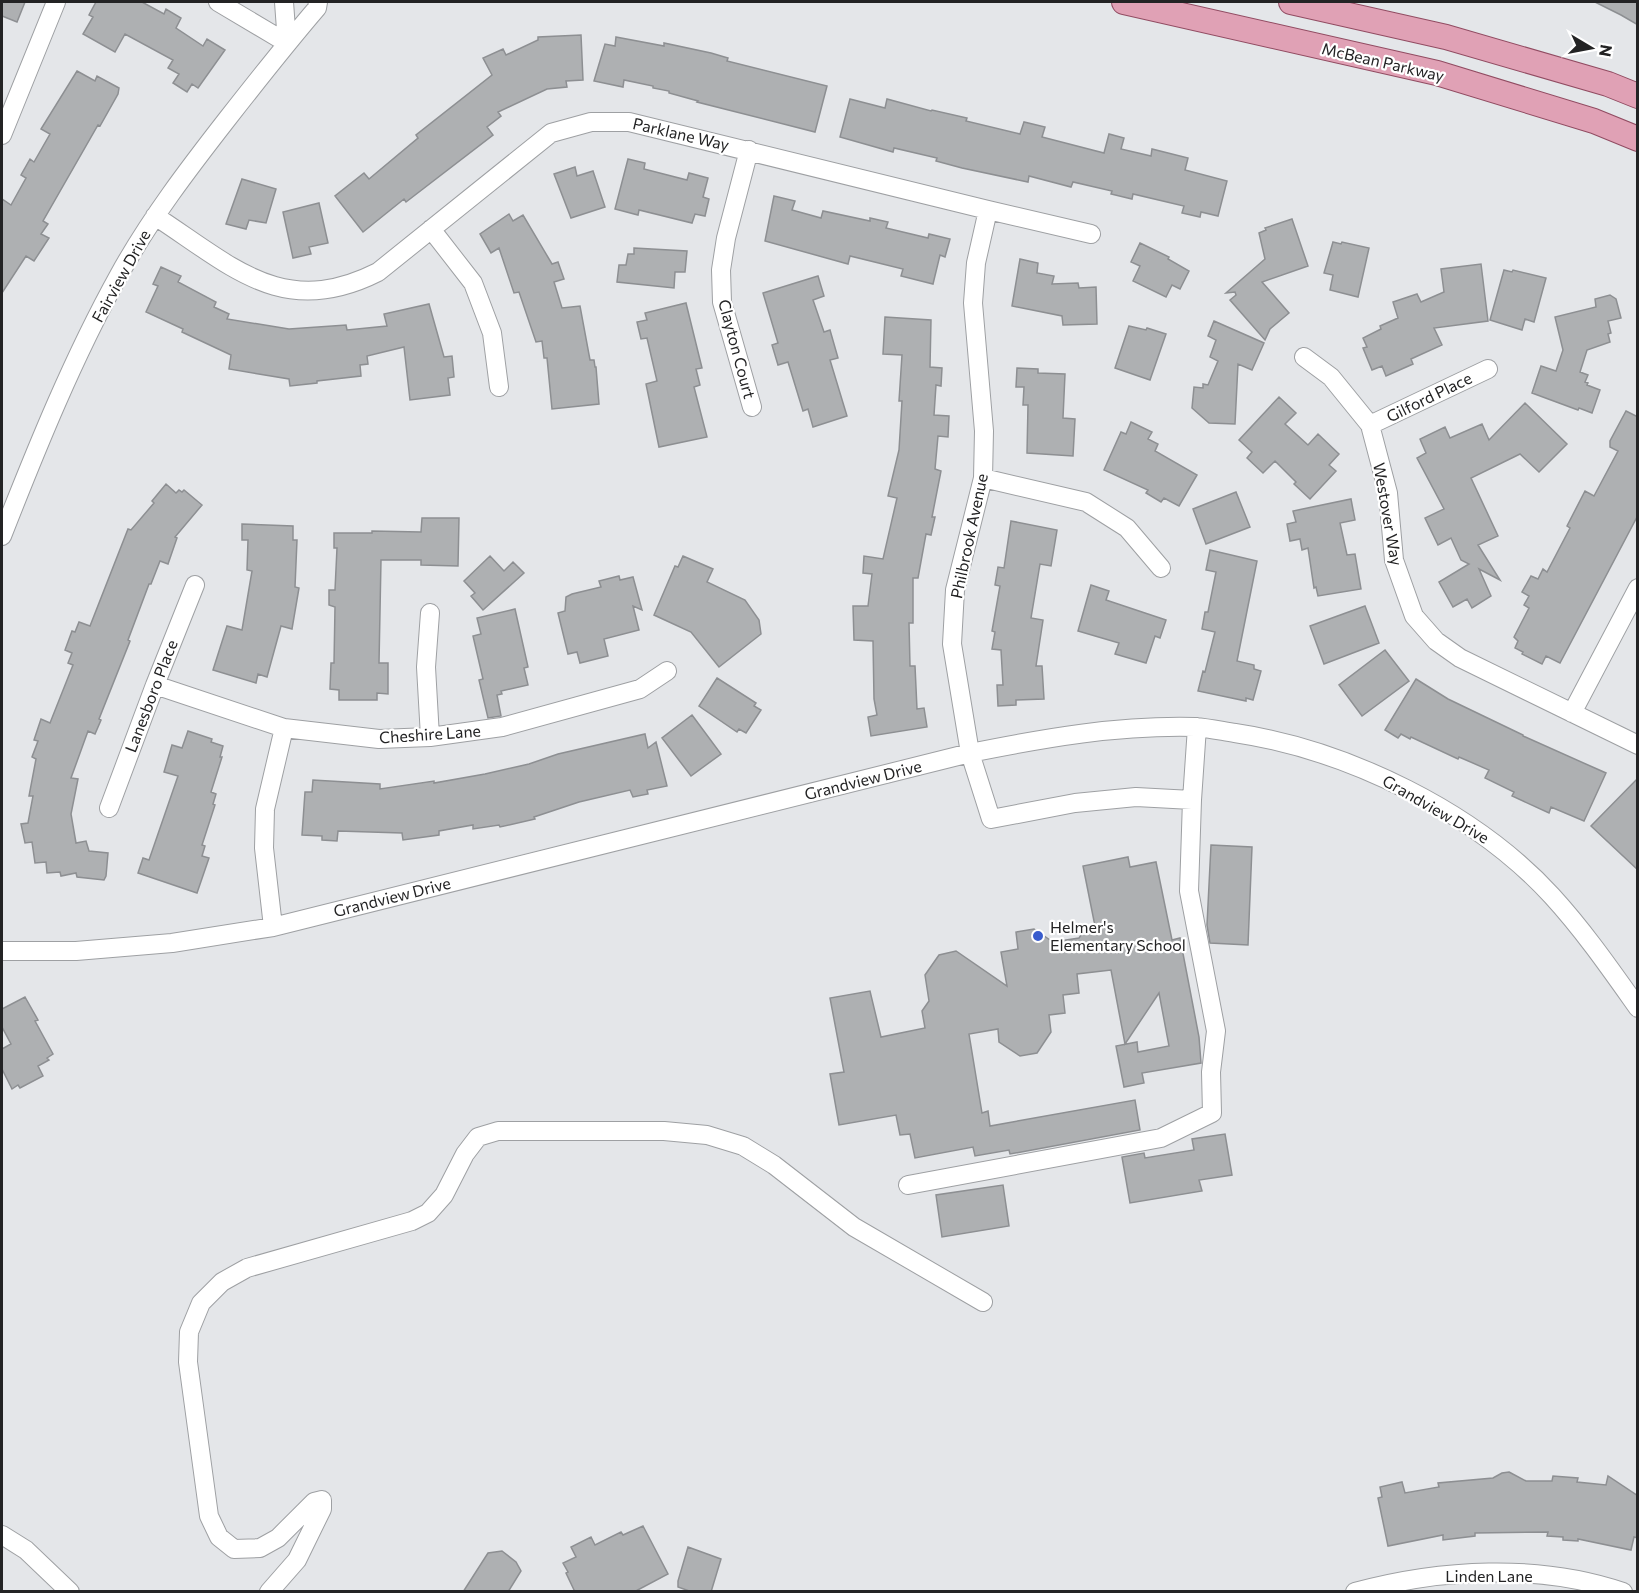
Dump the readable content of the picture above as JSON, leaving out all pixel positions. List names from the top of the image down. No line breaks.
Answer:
{"streets":{"main road":["McBean Parkway"],"street":["Parklane Way","Fairview Drive","Clayton Court","Gilford Place","Westover Way","Philbrook Avenue","Lanesboro Place","Cheshire Lane","Grandview Drive","Linden Lane"]},"crossings":[["Parklane Way","Fairview Drive"],["Parklane Way","Clayton Court"],["Parklane Way","Philbrook Avenue"],["Gilford Place","Westover Way"],["Philbrook Avenue","Grandview Drive"],["Lanesboro Place","Cheshire Lane"]],"places":["Helmer's Elementary School"],"north":"right"}
